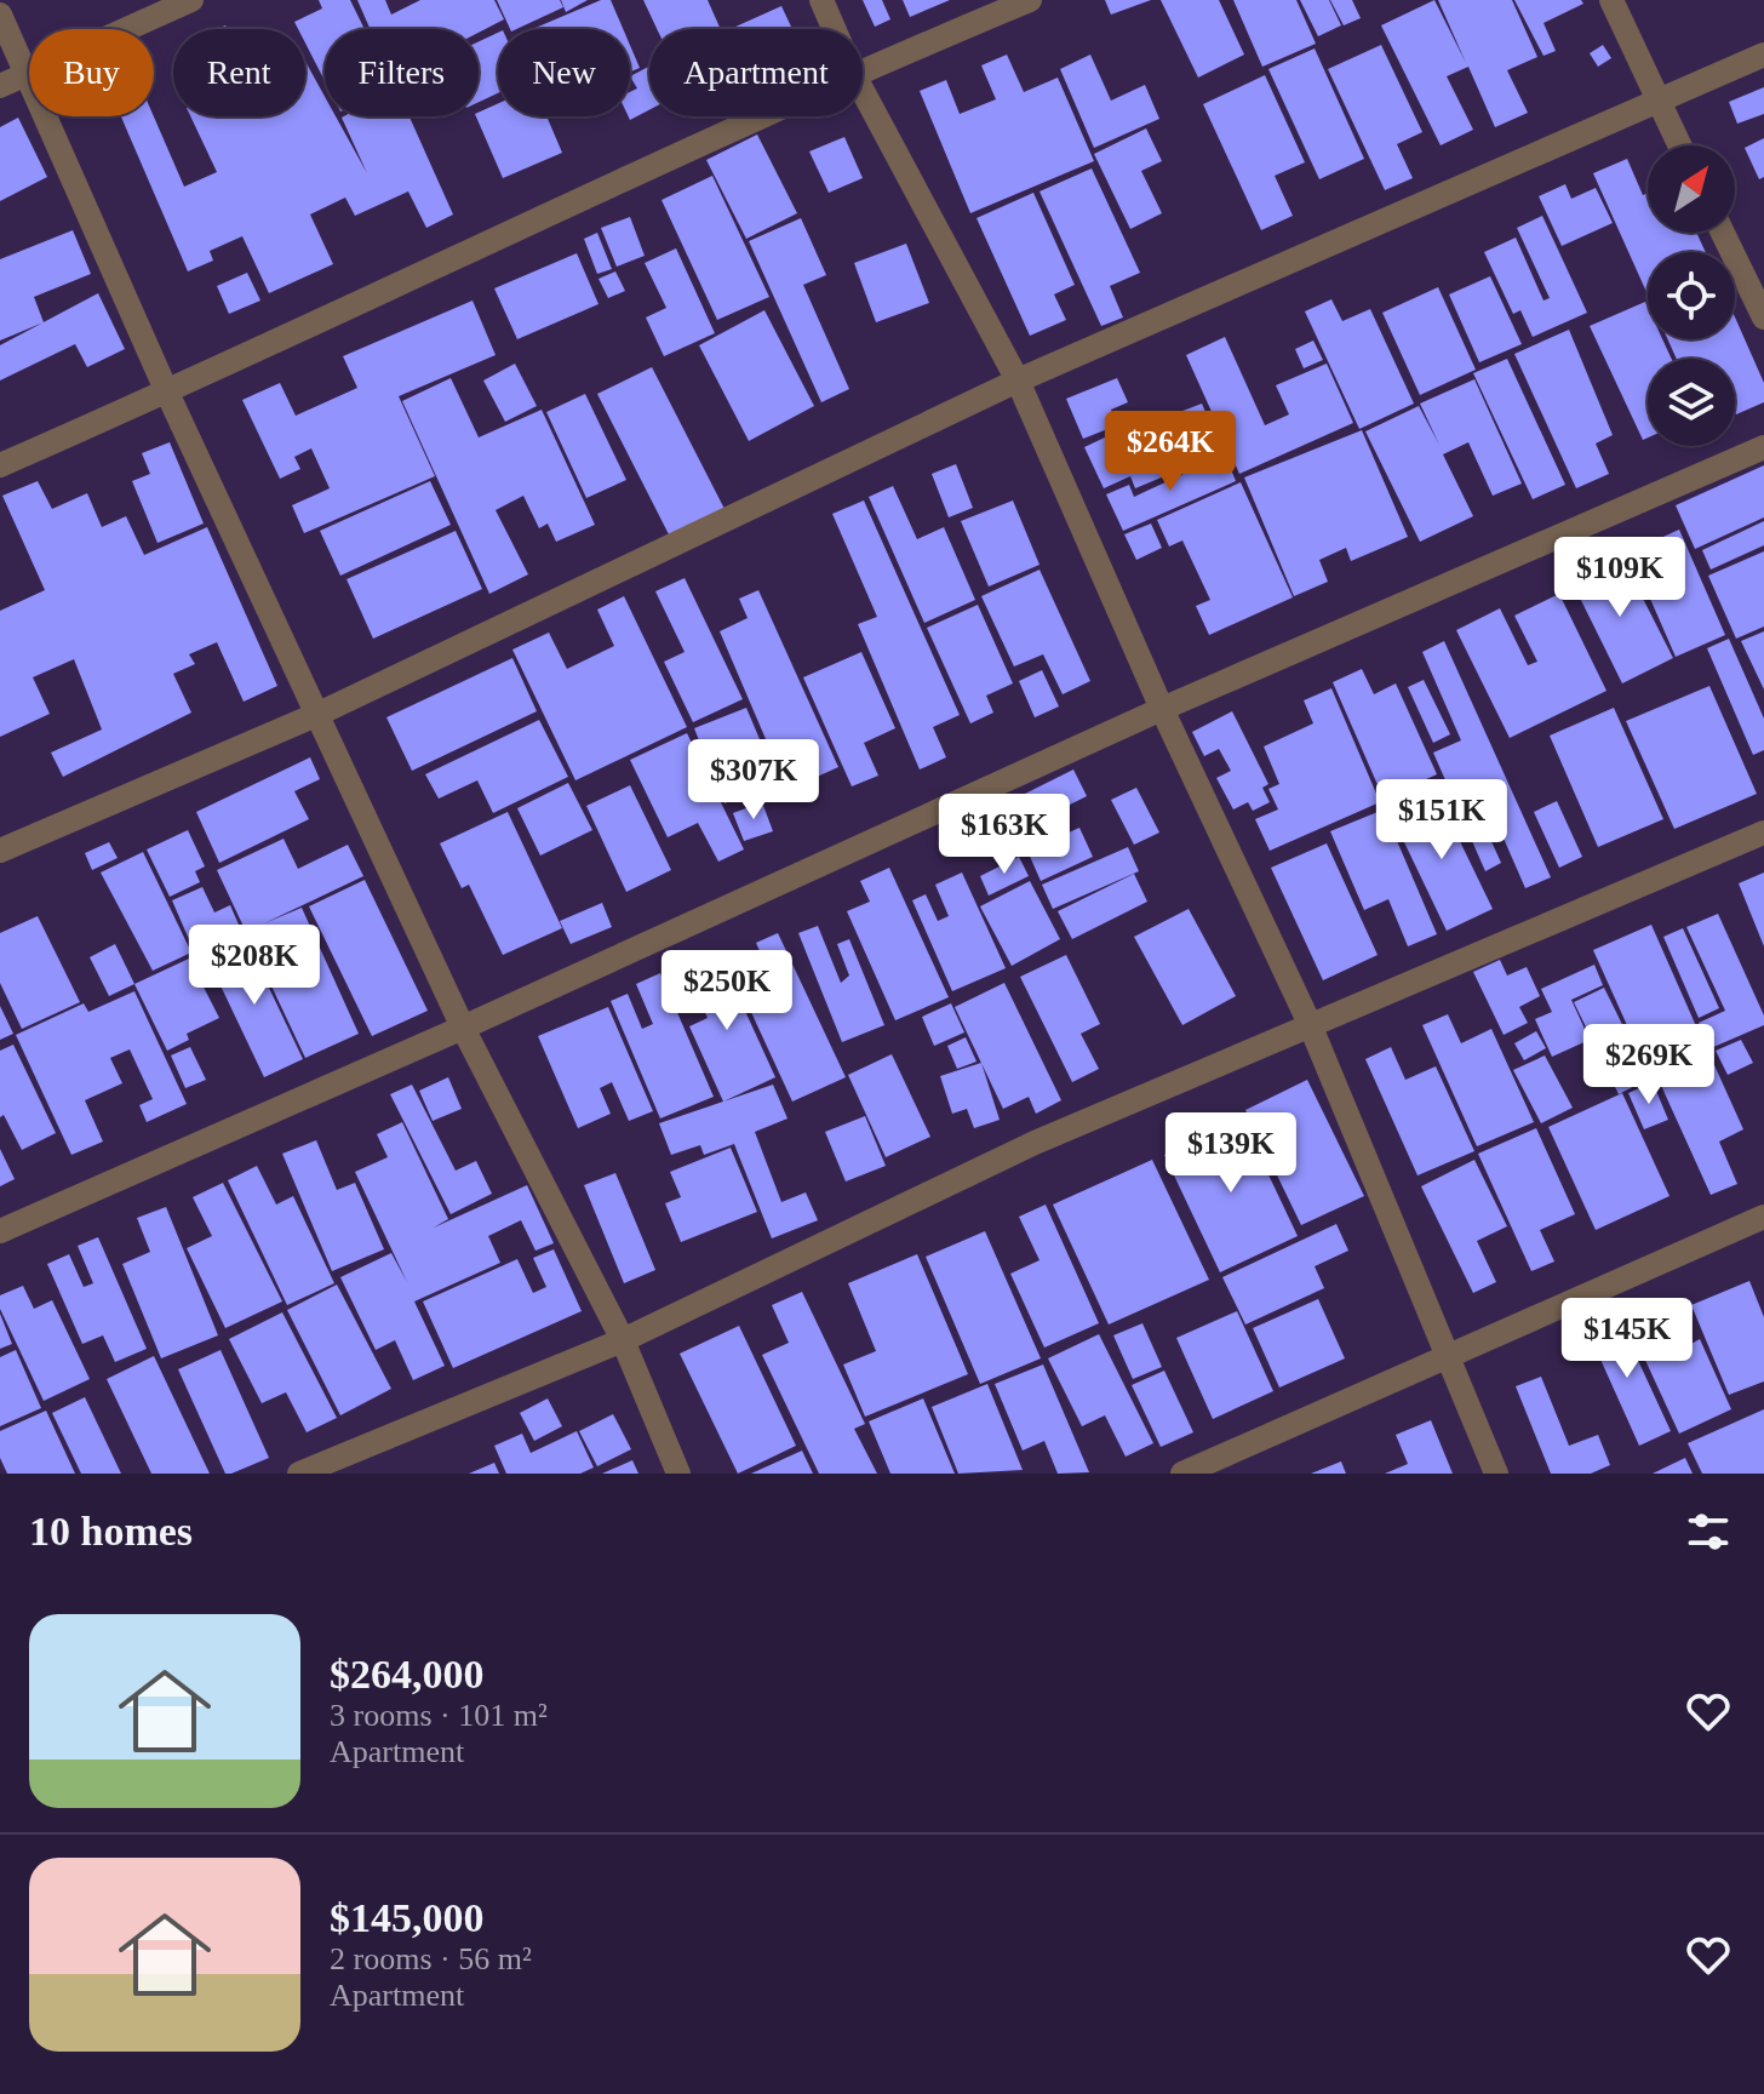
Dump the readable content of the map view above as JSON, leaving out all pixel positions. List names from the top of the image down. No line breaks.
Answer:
{"north":"top right","page":{"chip":["Buy","Rent","Filters","New","Apartment"],"price":["$264K","$109K","$307K","$151K","$163K","$208K","$250K","$269K","$139K","$145K"],"heading":"10 homes","list":[{"name":"$264,000","note":"3 rooms · 101 m² · Apartment"},{"name":"$145,000","note":"2 rooms · 56 m² · Apartment"}]}}
